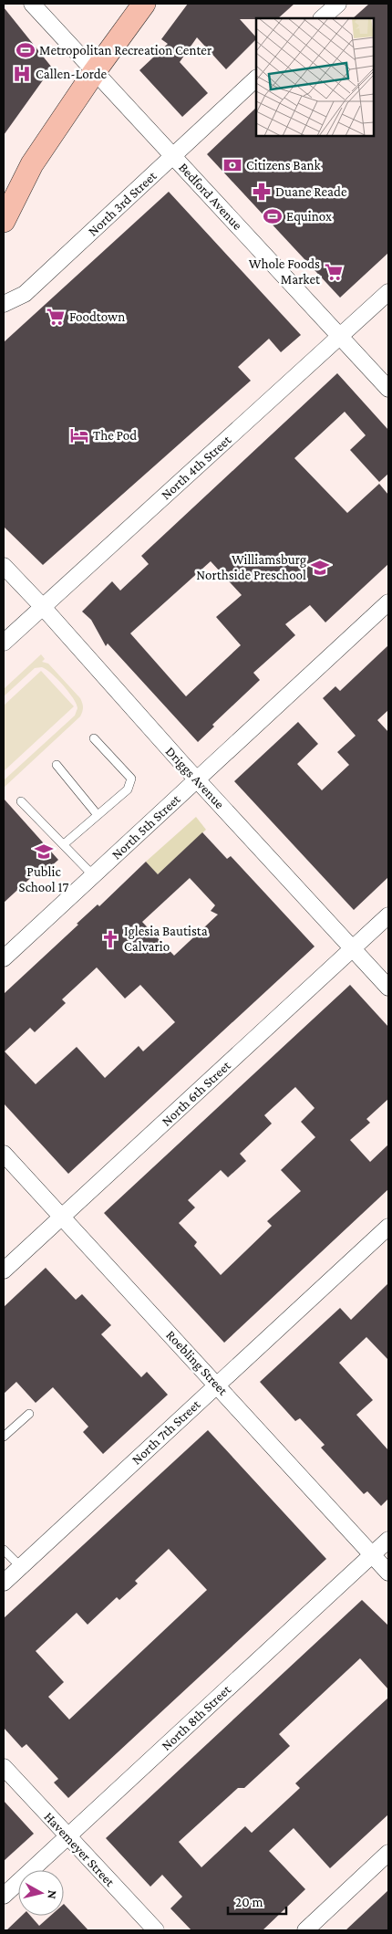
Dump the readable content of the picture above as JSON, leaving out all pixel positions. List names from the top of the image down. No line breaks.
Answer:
{"streets":{"street":["Bedford Avenue","North 3rd Street","North 4th Street","Driggs Avenue","North 5th Street","North 6th Street","Roebling Street","North 7th Street","North 8th Street","Havemeyer Street"]},"crossings":[["Bedford Avenue","North 3rd Street"],["Bedford Avenue","North 4th Street"],["North 4th Street","Driggs Avenue"],["Driggs Avenue","North 5th Street"],["Driggs Avenue","North 6th Street"],["North 6th Street","Roebling Street"],["Roebling Street","North 7th Street"],["Roebling Street","North 8th Street"],["North 8th Street","Havemeyer Street"]],"places":{"sports":["Metropolitan Recreation Center","Equinox"],"hospital":["Callen-Lorde"],"bank":["Citizens Bank"],"pharmacy":["Duane Reade"],"supermarket":["Whole Foods Market","Foodtown"],"hotel":["The Pod"],"school or university":["Williamsburg Northside Preschool","Public School 17"],"church":["Iglesia Bautista Calvario"]},"scale_bar":"20 m","north":"right"}
